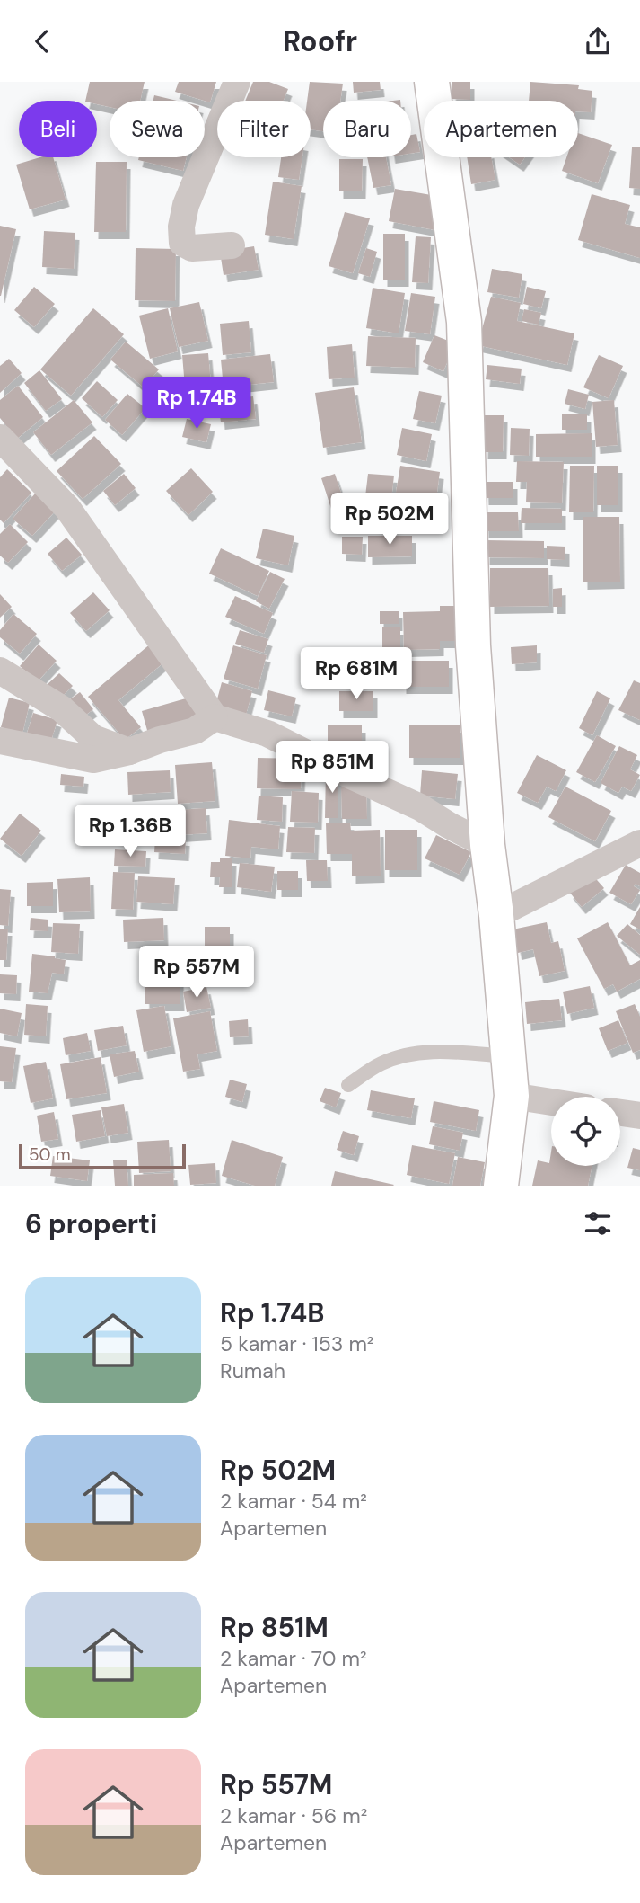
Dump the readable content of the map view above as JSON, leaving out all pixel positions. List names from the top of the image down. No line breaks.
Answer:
{"scale_bar":"50 m","page":{"header":"Roofr","chip":["Beli","Sewa","Filter","Baru","Apartemen"],"price":["Rp 1.74B","Rp 502M","Rp 681M","Rp 851M","Rp 1.36B","Rp 557M"],"scale":"50 m","heading":"6 properti","list":[{"name":"Rp 1.74B","note":"5 kamar · 153 m² · Rumah"},{"name":"Rp 502M","note":"2 kamar · 54 m² · Apartemen"},{"name":"Rp 851M","note":"2 kamar · 70 m² · Apartemen"},{"name":"Rp 557M","note":"2 kamar · 56 m² · Apartemen"}]}}
